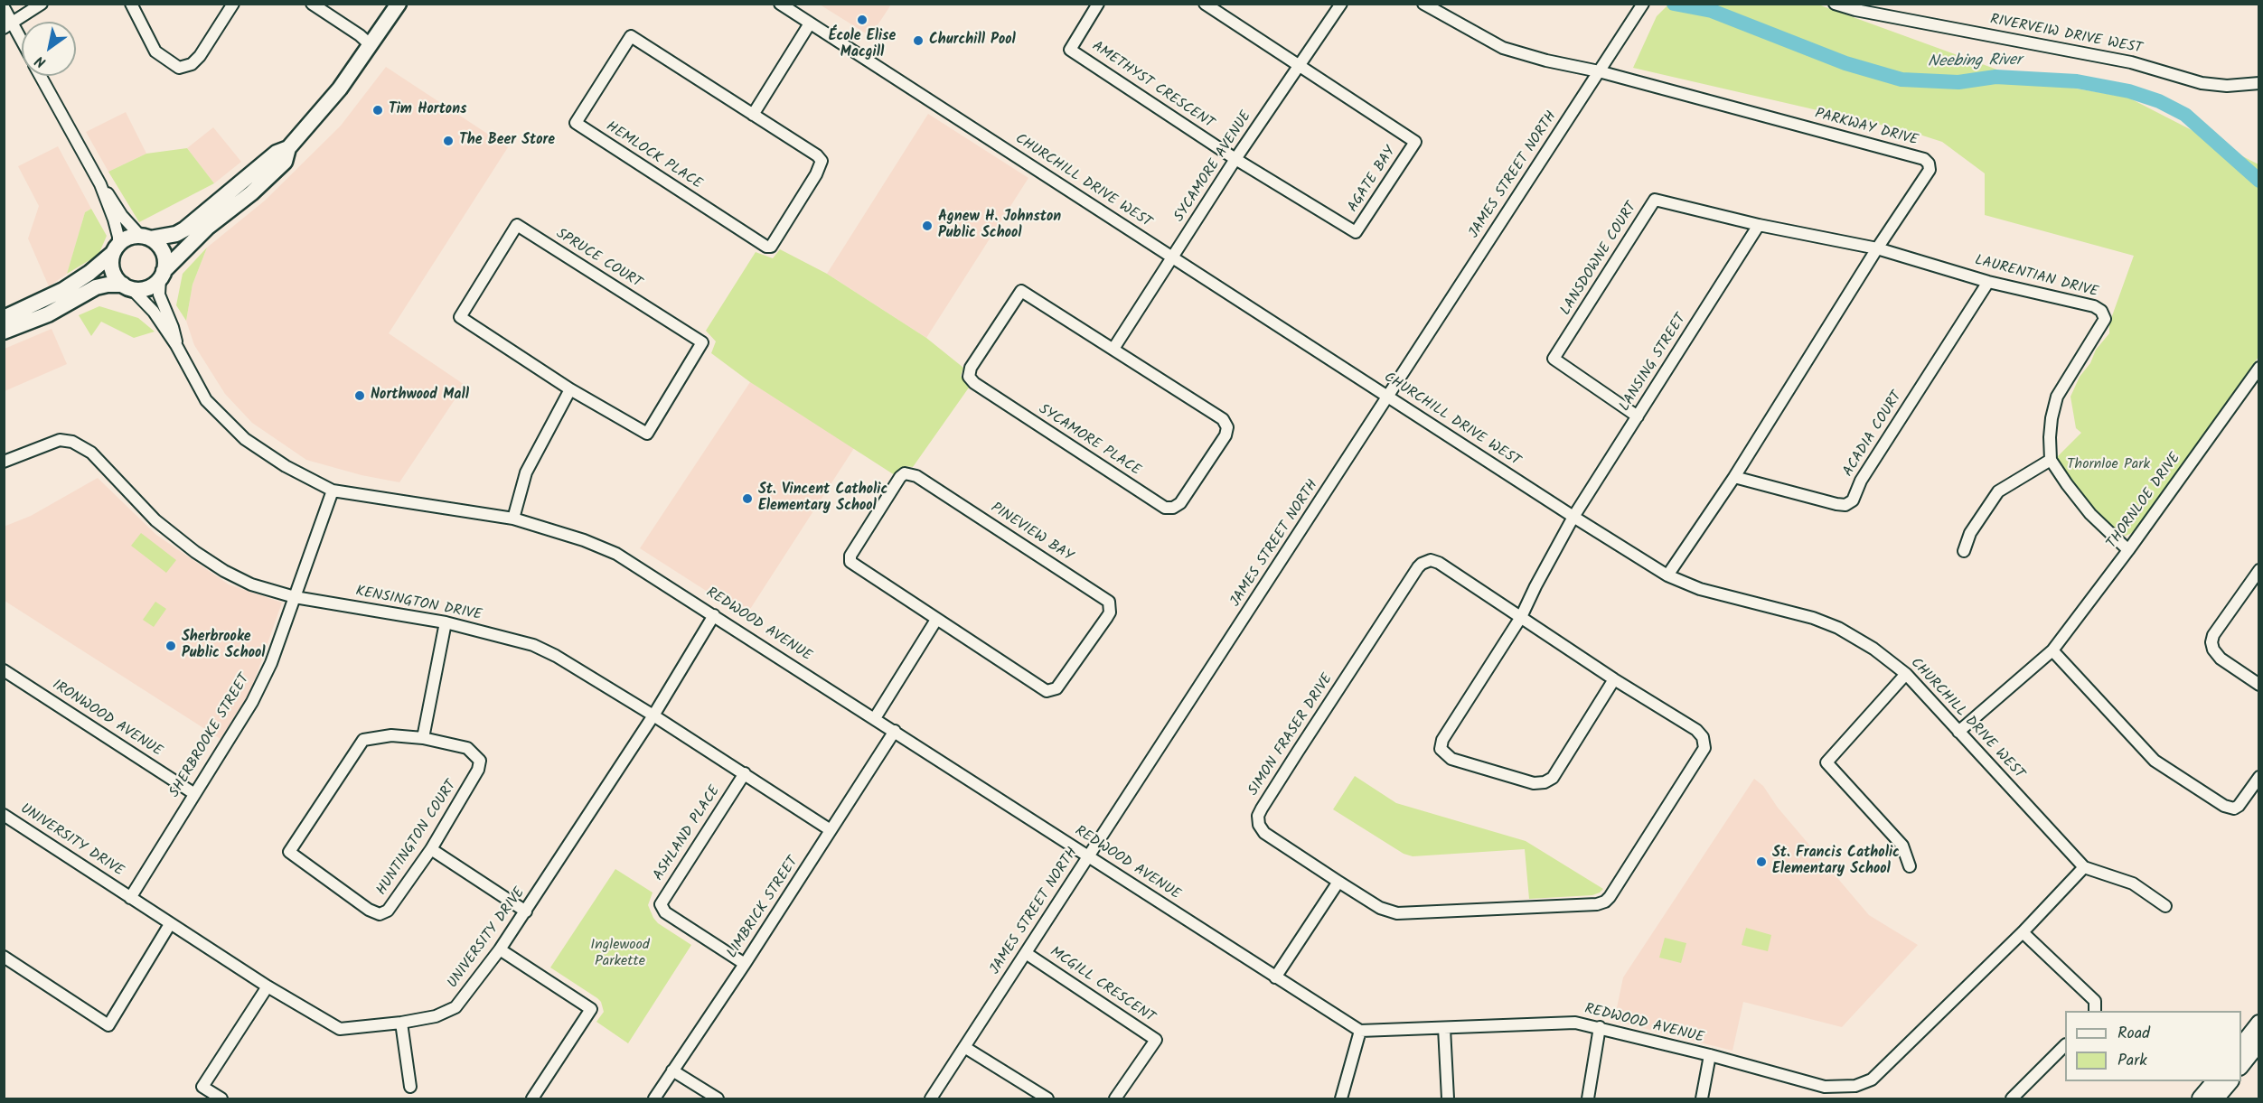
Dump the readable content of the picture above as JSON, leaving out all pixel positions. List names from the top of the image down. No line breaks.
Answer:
{"streets":{"street":["RIVERVEIW DRIVE WEST","AMETHYST CRESCENT","PARKWAY DRIVE","HEMLOCK PLACE","SYCAMORE AVENUE","JAMES STREET NORTH","AGATE BAY","CHURCHILL DRIVE WEST","SPRUCE COURT","LANSDOWNE COURT","LAURENTIAN DRIVE","LANSING STREET","ACADIA COURT","SYCAMORE PLACE","THORNLOE DRIVE","PINEVIEW BAY","KENSINGTON DRIVE","REDWOOD AVENUE","IRONWOOD AVENUE","SIMON FRASER DRIVE","SHERBROOKE STREET","ASHLAND PLACE","HUNTINGTON COURT","UNIVERSITY DRIVE","LIMBRICK STREET","MCGILL CRESCENT"]},"crossings":[["AMETHYST CRESCENT","SYCAMORE AVENUE"],["AMETHYST CRESCENT","AGATE BAY"],["PARKWAY DRIVE","JAMES STREET NORTH"],["PARKWAY DRIVE","CHURCHILL DRIVE WEST"],["PARKWAY DRIVE","LANSDOWNE COURT"],["PARKWAY DRIVE","LAURENTIAN DRIVE"],["PARKWAY DRIVE","ACADIA COURT"],["SYCAMORE AVENUE","AGATE BAY"],["SYCAMORE AVENUE","CHURCHILL DRIVE WEST"],["SYCAMORE AVENUE","SYCAMORE PLACE"],["JAMES STREET NORTH","CHURCHILL DRIVE WEST"],["JAMES STREET NORTH","REDWOOD AVENUE"],["JAMES STREET NORTH","MCGILL CRESCENT"],["CHURCHILL DRIVE WEST","LANSING STREET"],["CHURCHILL DRIVE WEST","THORNLOE DRIVE"],["CHURCHILL DRIVE WEST","REDWOOD AVENUE"],["LANSDOWNE COURT","LAURENTIAN DRIVE"],["LANSDOWNE COURT","LANSING STREET"],["LAURENTIAN DRIVE","ACADIA COURT"],["LAURENTIAN DRIVE","THORNLOE DRIVE"],["LANSING STREET","SIMON FRASER DRIVE"],["KENSINGTON DRIVE","SHERBROOKE STREET"],["KENSINGTON DRIVE","ASHLAND PLACE"],["KENSINGTON DRIVE","UNIVERSITY DRIVE"],["KENSINGTON DRIVE","LIMBRICK STREET"],["REDWOOD AVENUE","SHERBROOKE STREET"],["REDWOOD AVENUE","UNIVERSITY DRIVE"],["REDWOOD AVENUE","LIMBRICK STREET"],["IRONWOOD AVENUE","SHERBROOKE STREET"],["SHERBROOKE STREET","UNIVERSITY DRIVE"],["ASHLAND PLACE","LIMBRICK STREET"]],"water":["Neebing River"],"parks":["Thornloe Park","Inglewood Parkette"],"places":["École Elise Macgill","Churchill Pool","Tim Hortons","The Beer Store","Agnew H. Johnston Public School","Northwood Mall","St. Vincent Catholic Elementary School","Sherbrooke Public School","St. Francis Catholic Elementary School"],"legend":["Road","Park"],"north":"bottom left"}
